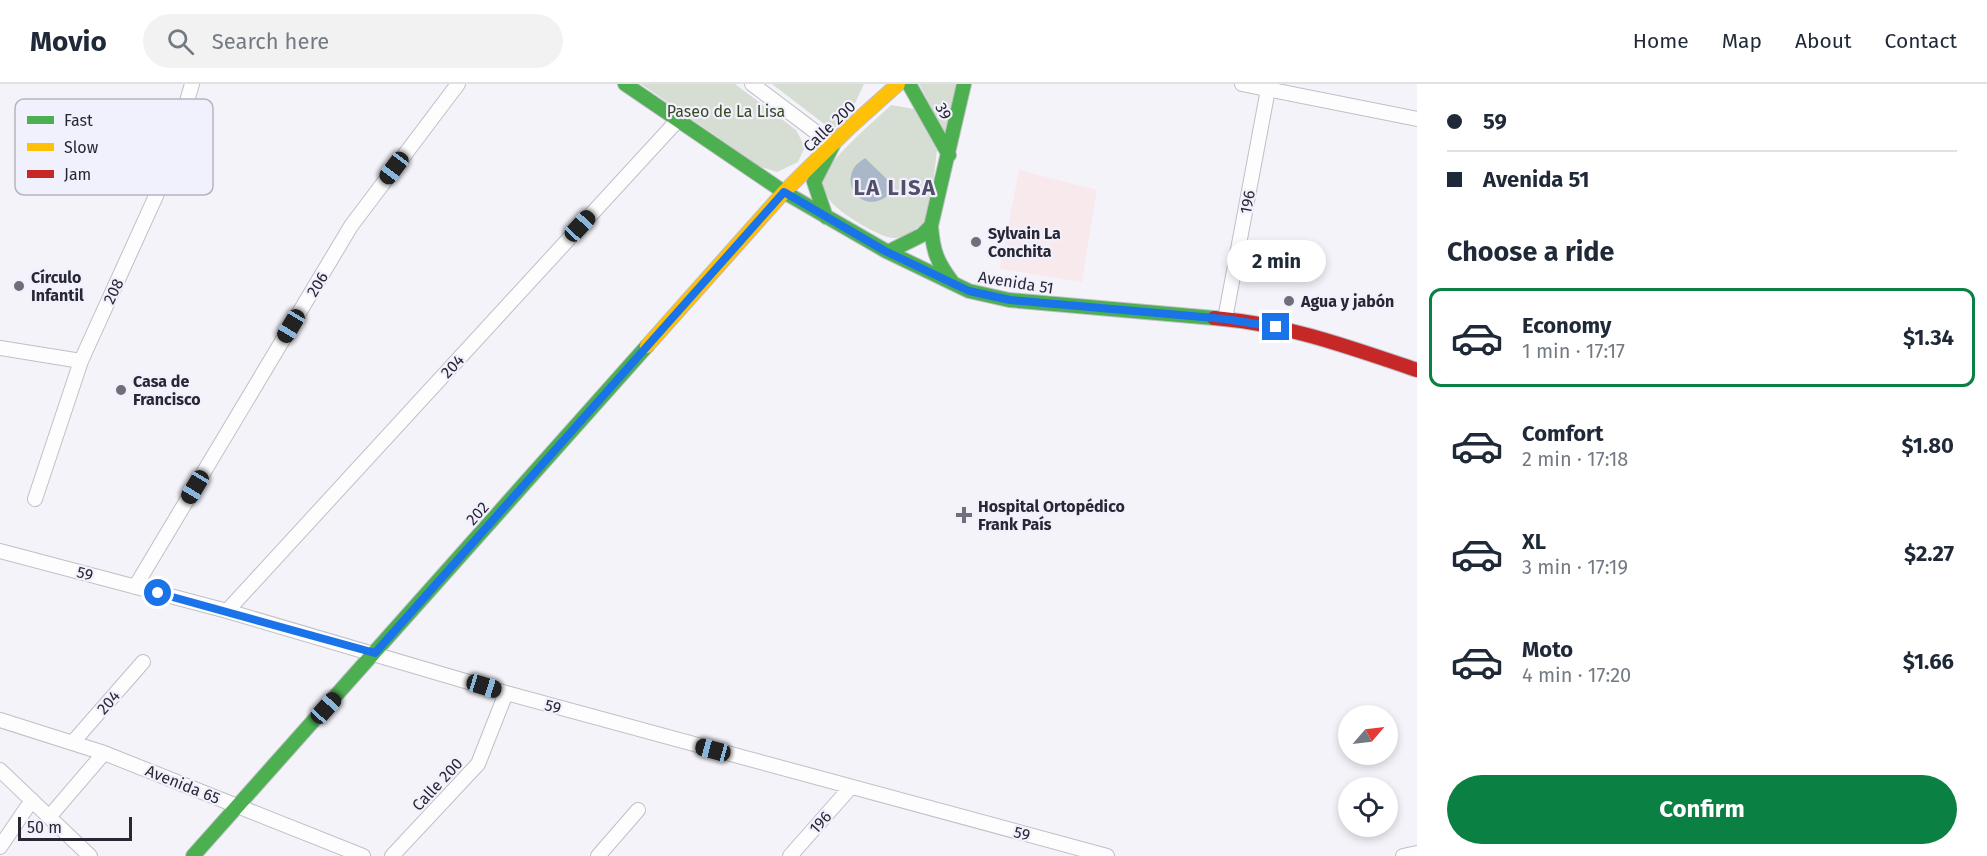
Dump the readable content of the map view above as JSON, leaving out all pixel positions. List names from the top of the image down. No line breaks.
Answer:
{"streets":{"main road":["39","Calle 200","Avenida 51","202"],"street":["196","206","208","204","59","Avenida 65"]},"crossings":[["Calle 200","Avenida 51"],["Calle 200","202"],["Calle 200","59"],["196","Avenida 51"],["196","59"],["Avenida 51","204"],["Avenida 51","202"],["206","59"],["204","59"],["204","Avenida 65"],["202","59"],["202","Avenida 65"]],"districts":["LA LISA"],"parks":["Paseo de La Lisa"],"places":{"other":["Sylvain La Conchita","Círculo Infantil","Agua y jabón","Casa de Francisco"],"health":["Hospital Ortopédico Frank País"]},"legend":["Fast","Slow","Jam"],"scale_bar":"50 m","north":"top right","page":{"header":"Movio","search":"Search here","nav":["Home","Map","About","Contact"],"banner":["59","Avenida 51"],"heading":"Choose a ride","bubble":"2 min","list":[{"name":"Economy","note":"1 min · 17:17","value":"$1.34"},{"name":"Comfort","note":"2 min · 17:18","value":"$1.80"},{"name":"XL","note":"3 min · 17:19","value":"$2.27"},{"name":"Moto","note":"4 min · 17:20","value":"$1.66"}],"buttons":"Confirm","scale":"50 m"}}
